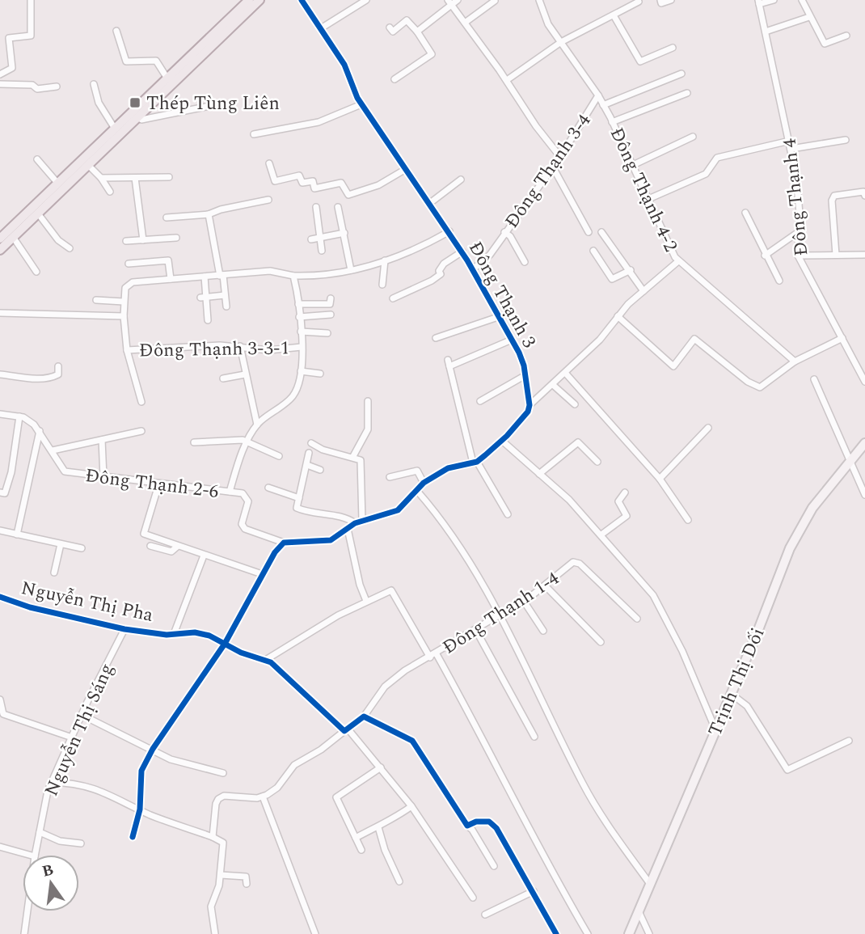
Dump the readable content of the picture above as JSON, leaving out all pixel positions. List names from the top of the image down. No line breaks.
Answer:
{"streets":{"main road":["Trịnh Thị Dối"],"street":["Đông Thạnh 3-4","Đông Thạnh 4-2","Đông Thạnh 4","Đông Thạnh 3","Đông Thạnh 3-3-1","Đông Thạnh 2-6","Nguyễn Thị Pha","Đông Thạnh 1-4","Nguyễn Thị Sáng"]},"crossings":[["Đông Thạnh 3-4","Đông Thạnh 4-2"],["Đông Thạnh 3-4","Đông Thạnh 3"],["Đông Thạnh 3-3-1","Đông Thạnh 2-6"],["Nguyễn Thị Pha","Nguyễn Thị Sáng"]],"places":{"transit":["Thép Tùng Liên"]},"north":"top"}
